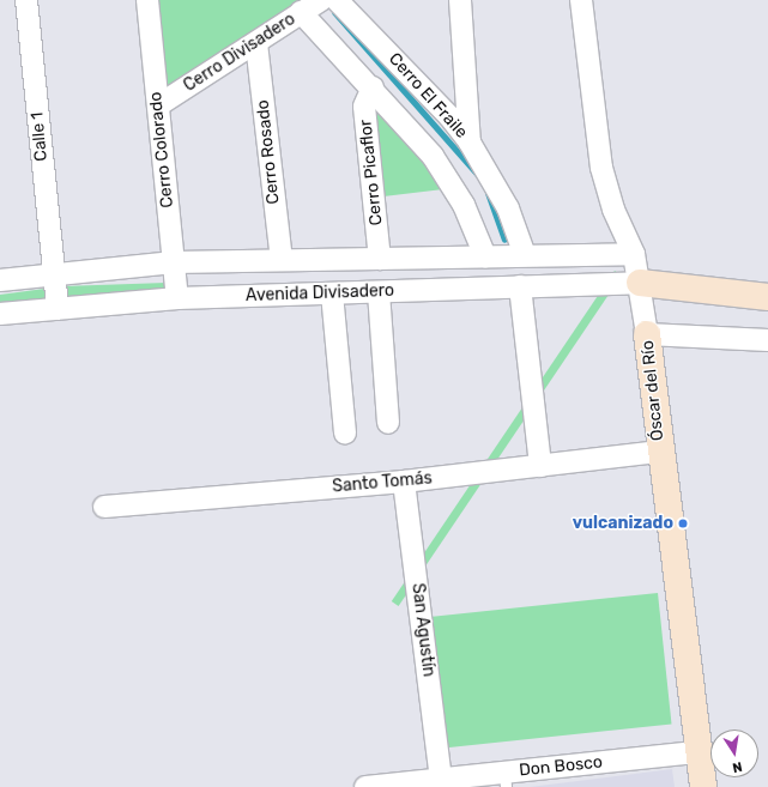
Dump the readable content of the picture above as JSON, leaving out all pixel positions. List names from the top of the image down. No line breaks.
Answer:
{"streets":{"street":["Cerro Divisadero","Cerro El Fraile","Calle 1","Cerro Colorado","Cerro Rosado","Cerro Picaflor","Avenida Divisadero","Óscar del Río","Santo Tomás","San Agustín","Don Bosco"]},"crossings":[["Cerro Divisadero","Cerro Colorado"],["Cerro Divisadero","Cerro Rosado"],["Cerro El Fraile","Avenida Divisadero"],["Calle 1","Avenida Divisadero"],["Cerro Colorado","Avenida Divisadero"],["Cerro Rosado","Avenida Divisadero"],["Cerro Picaflor","Avenida Divisadero"],["Avenida Divisadero","Óscar del Río"],["Óscar del Río","Santo Tomás"],["Óscar del Río","Don Bosco"],["Santo Tomás","San Agustín"],["San Agustín","Don Bosco"]],"places":["vulcanizado"],"north":"bottom"}
